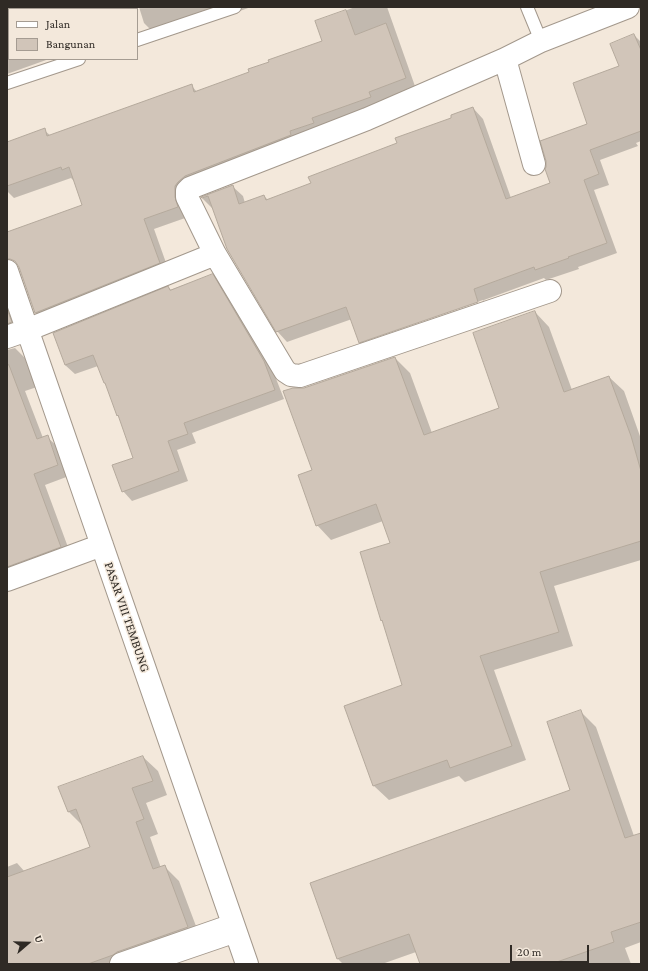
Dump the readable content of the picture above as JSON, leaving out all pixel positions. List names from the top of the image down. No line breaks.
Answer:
{"streets":{"street":["PASAR VIII TEMBUNG"]},"legend":["Jalan","Bangunan"],"scale_bar":"20 m","north":"right"}
